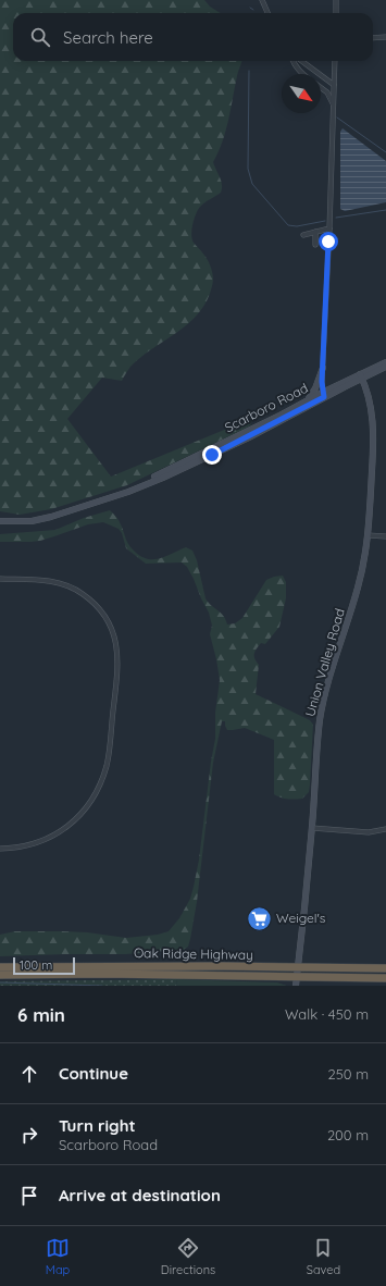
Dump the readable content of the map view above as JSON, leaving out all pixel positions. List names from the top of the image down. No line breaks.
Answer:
{"streets":{"highway":["Oak Ridge Highway"],"main road":["Scarboro Road","Union Valley Road"]},"crossings":[["Scarboro Road","Union Valley Road"],["Union Valley Road","Oak Ridge Highway"]],"places":{"supermarket":["Weigel's"]},"scale_bar":"100 m","north":"bottom right","page":{"search":"Search here","scale":"100 m","heading":["6 min","Walk · 450 m"],"list":[["Continue","250 m"],["Turn right","Scarboro Road","200 m"],"Arrive at destination"],"nav":["Map","Directions","Saved"]}}
